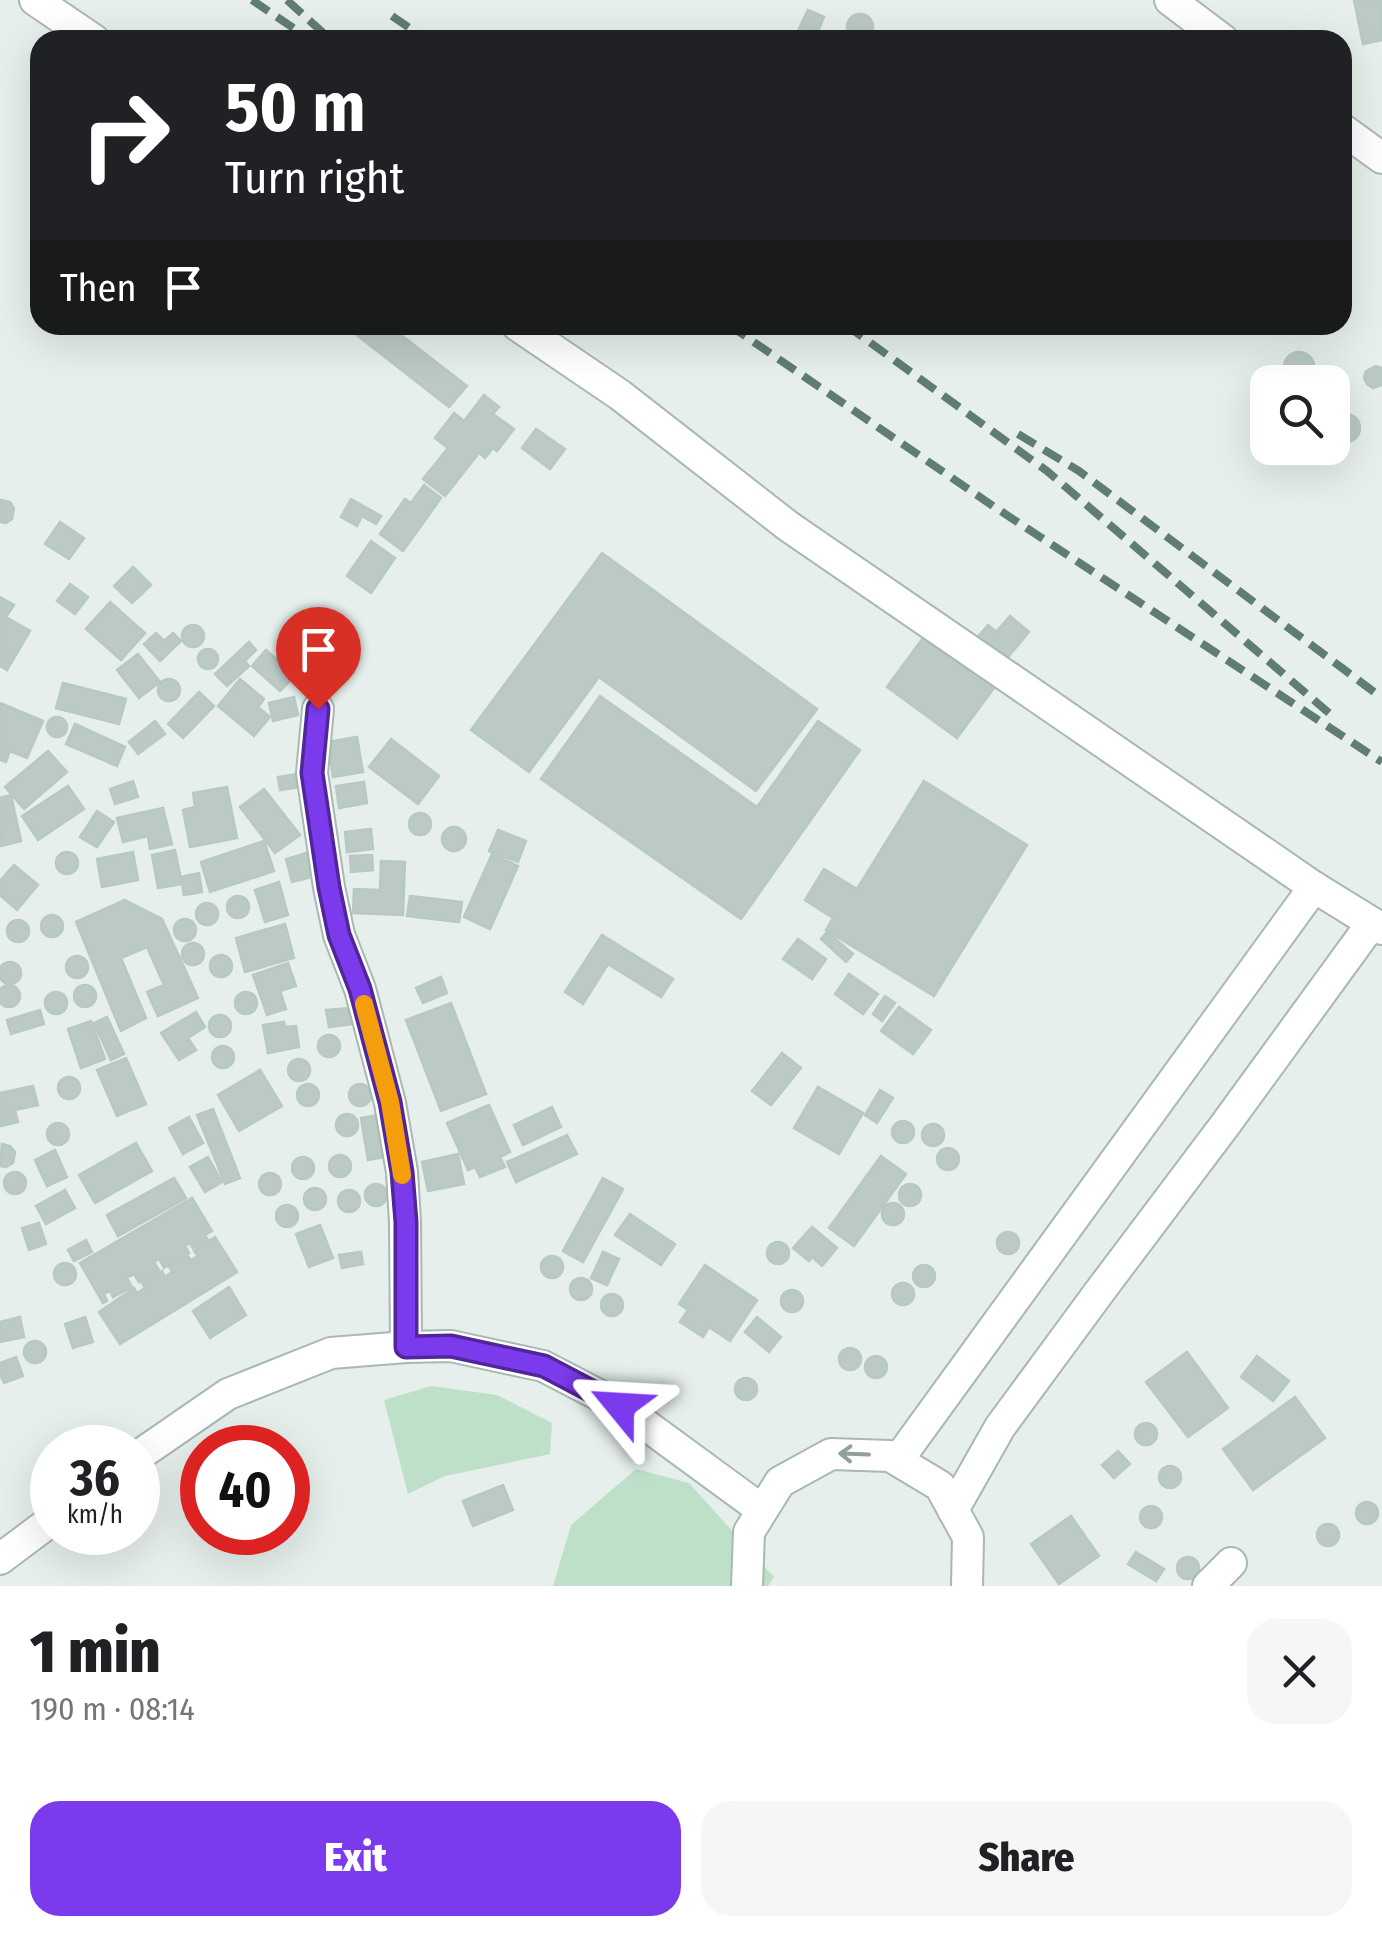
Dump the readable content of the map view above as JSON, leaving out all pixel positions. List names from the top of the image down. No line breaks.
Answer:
{"page":{"turn":["50 m","Turn right"],"then":"Then","speed":"36 km/h","limit":"40","heading":["1 min","190 m · 08:14"],"buttons":["Exit","Share"]}}
